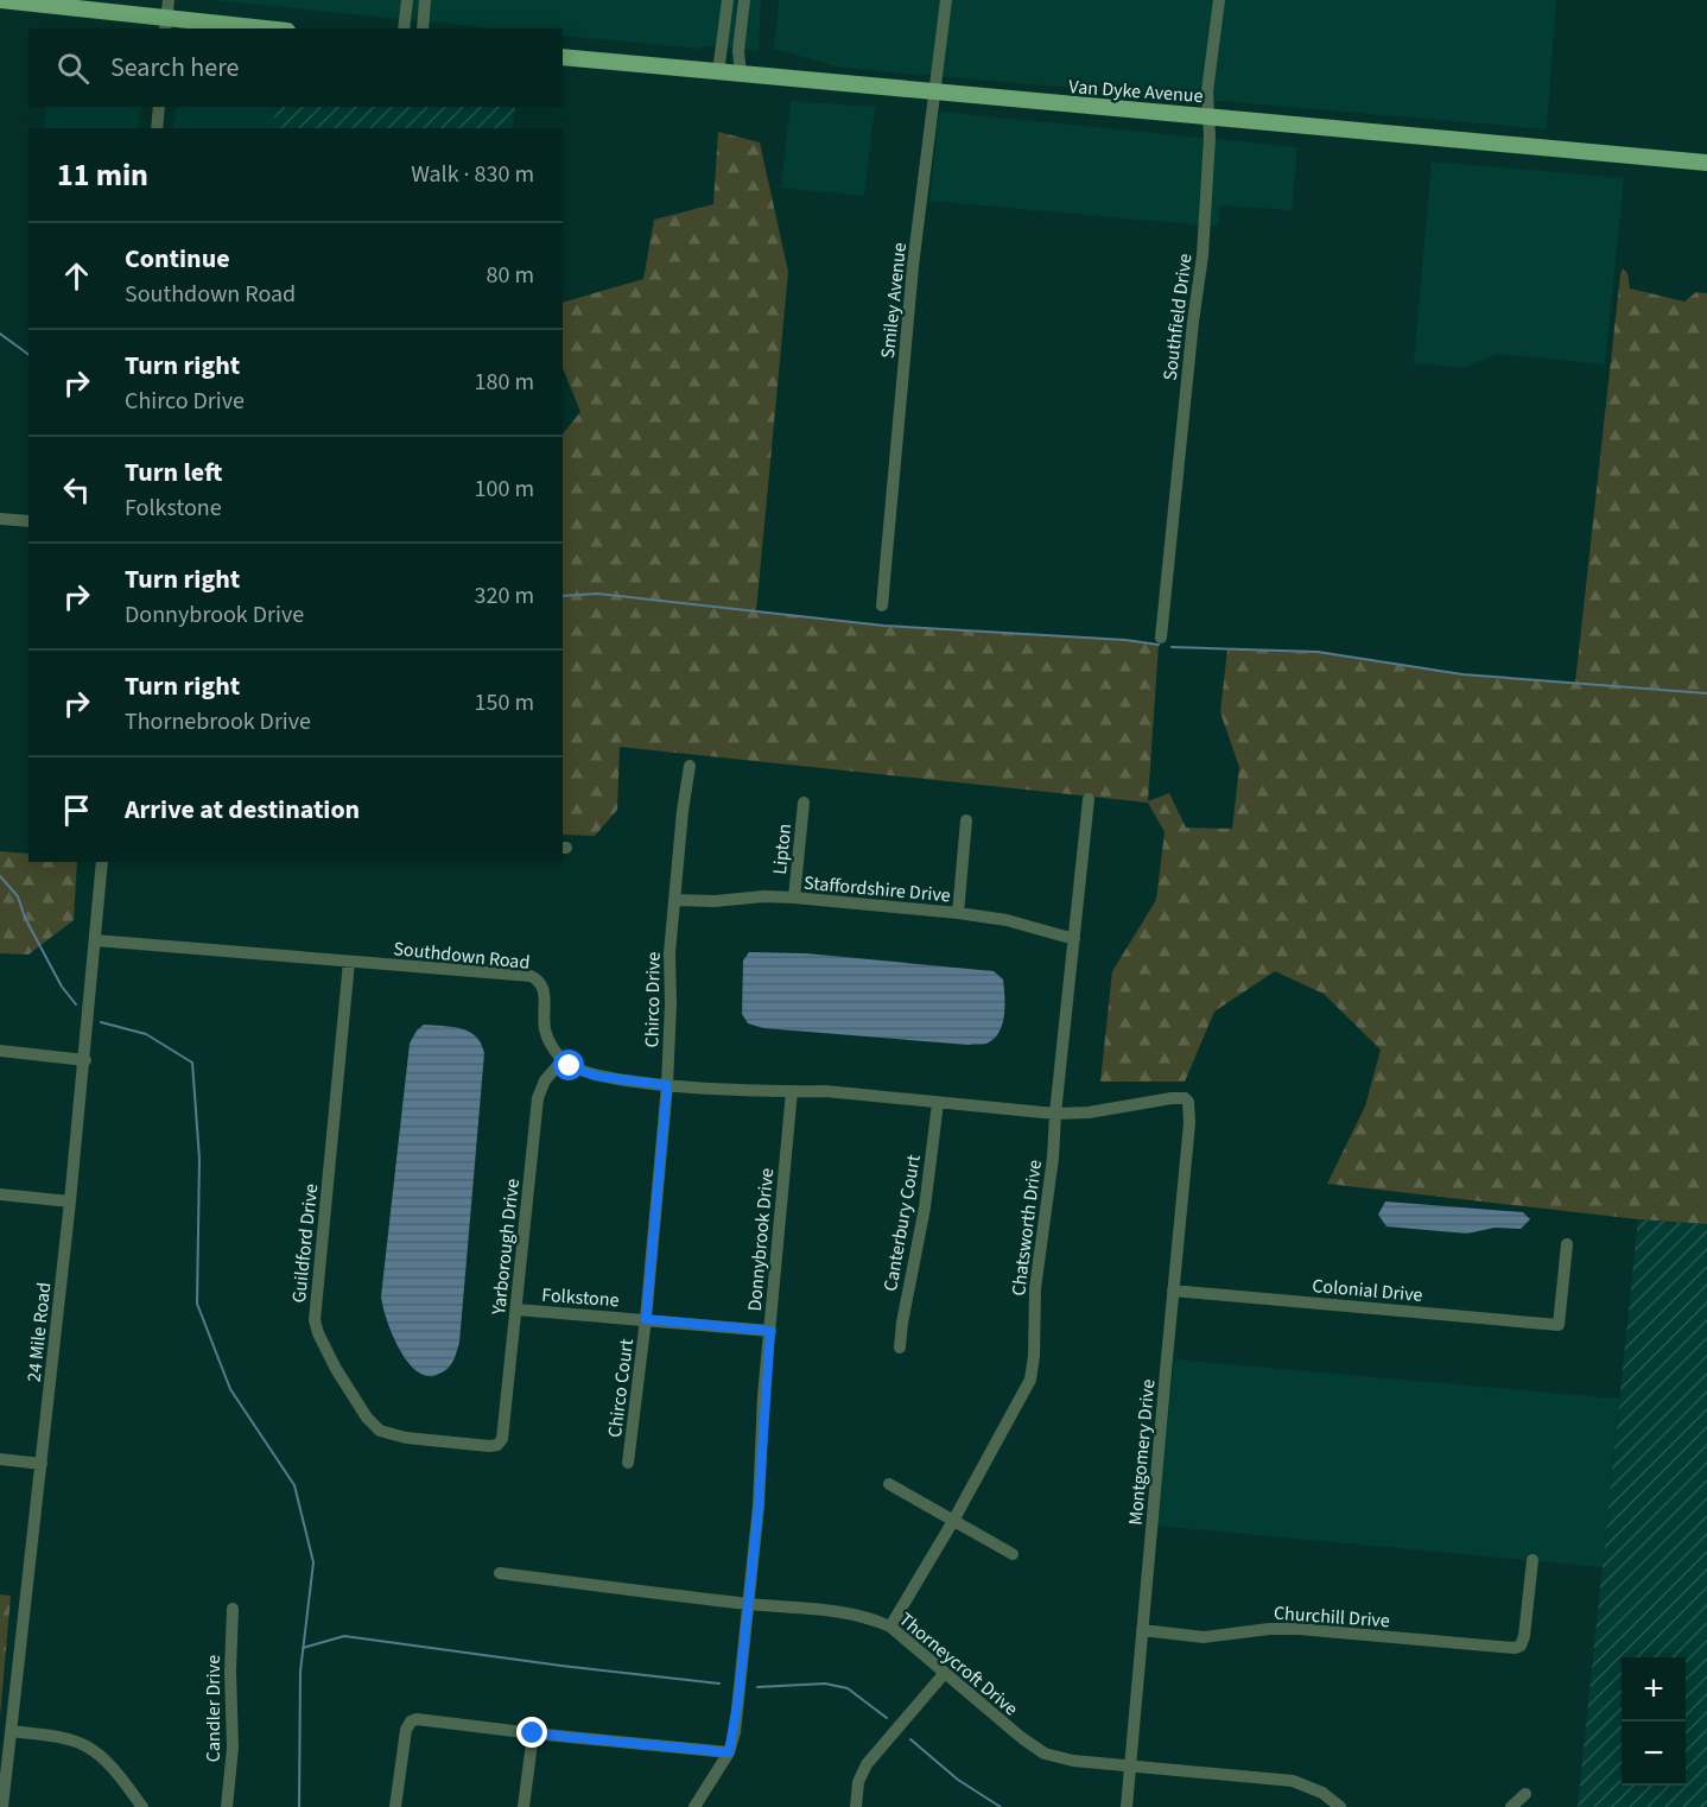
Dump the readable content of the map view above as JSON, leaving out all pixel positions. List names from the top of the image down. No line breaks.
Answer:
{"streets":{"main road":["Van Dyke Avenue"],"street":["Smiley Avenue","Southfield Drive","Lipton","Staffordshire Drive","Southdown Road","Chirco Drive","Canterbury Court","Chatsworth Drive","Donnybrook Drive","Guildford Drive","Yarborough Drive","Colonial Drive","Folkstone","24 Mile Road","Chirco Court","Montgomery Drive","Churchill Drive","Thorneycroft Drive","Candler Drive"]},"crossings":[["Van Dyke Avenue","Smiley Avenue"],["Van Dyke Avenue","Southfield Drive"],["Lipton","Staffordshire Drive"],["Staffordshire Drive","Chirco Drive"],["Staffordshire Drive","Chatsworth Drive"],["Southdown Road","Guildford Drive"],["Southdown Road","Yarborough Drive"],["Southdown Road","24 Mile Road"],["Chirco Drive","Folkstone"],["Chirco Drive","Chirco Court"],["Chatsworth Drive","Montgomery Drive"],["Chatsworth Drive","Thorneycroft Drive"],["Donnybrook Drive","Folkstone"],["Donnybrook Drive","Thorneycroft Drive"],["Guildford Drive","Yarborough Drive"],["Yarborough Drive","Folkstone"],["Colonial Drive","Montgomery Drive"],["Folkstone","Chirco Court"],["Montgomery Drive","Churchill Drive"],["Montgomery Drive","Thorneycroft Drive"]],"page":{"search":"Search here","heading":["11 min","Walk · 830 m"],"list":[["Continue","Southdown Road","80 m"],["Turn right","Chirco Drive","180 m"],["Turn left","Folkstone","100 m"],["Turn right","Donnybrook Drive","320 m"],["Turn right","Thornebrook Drive","150 m"],"Arrive at destination"],"map_buttons":["+","−"]}}
